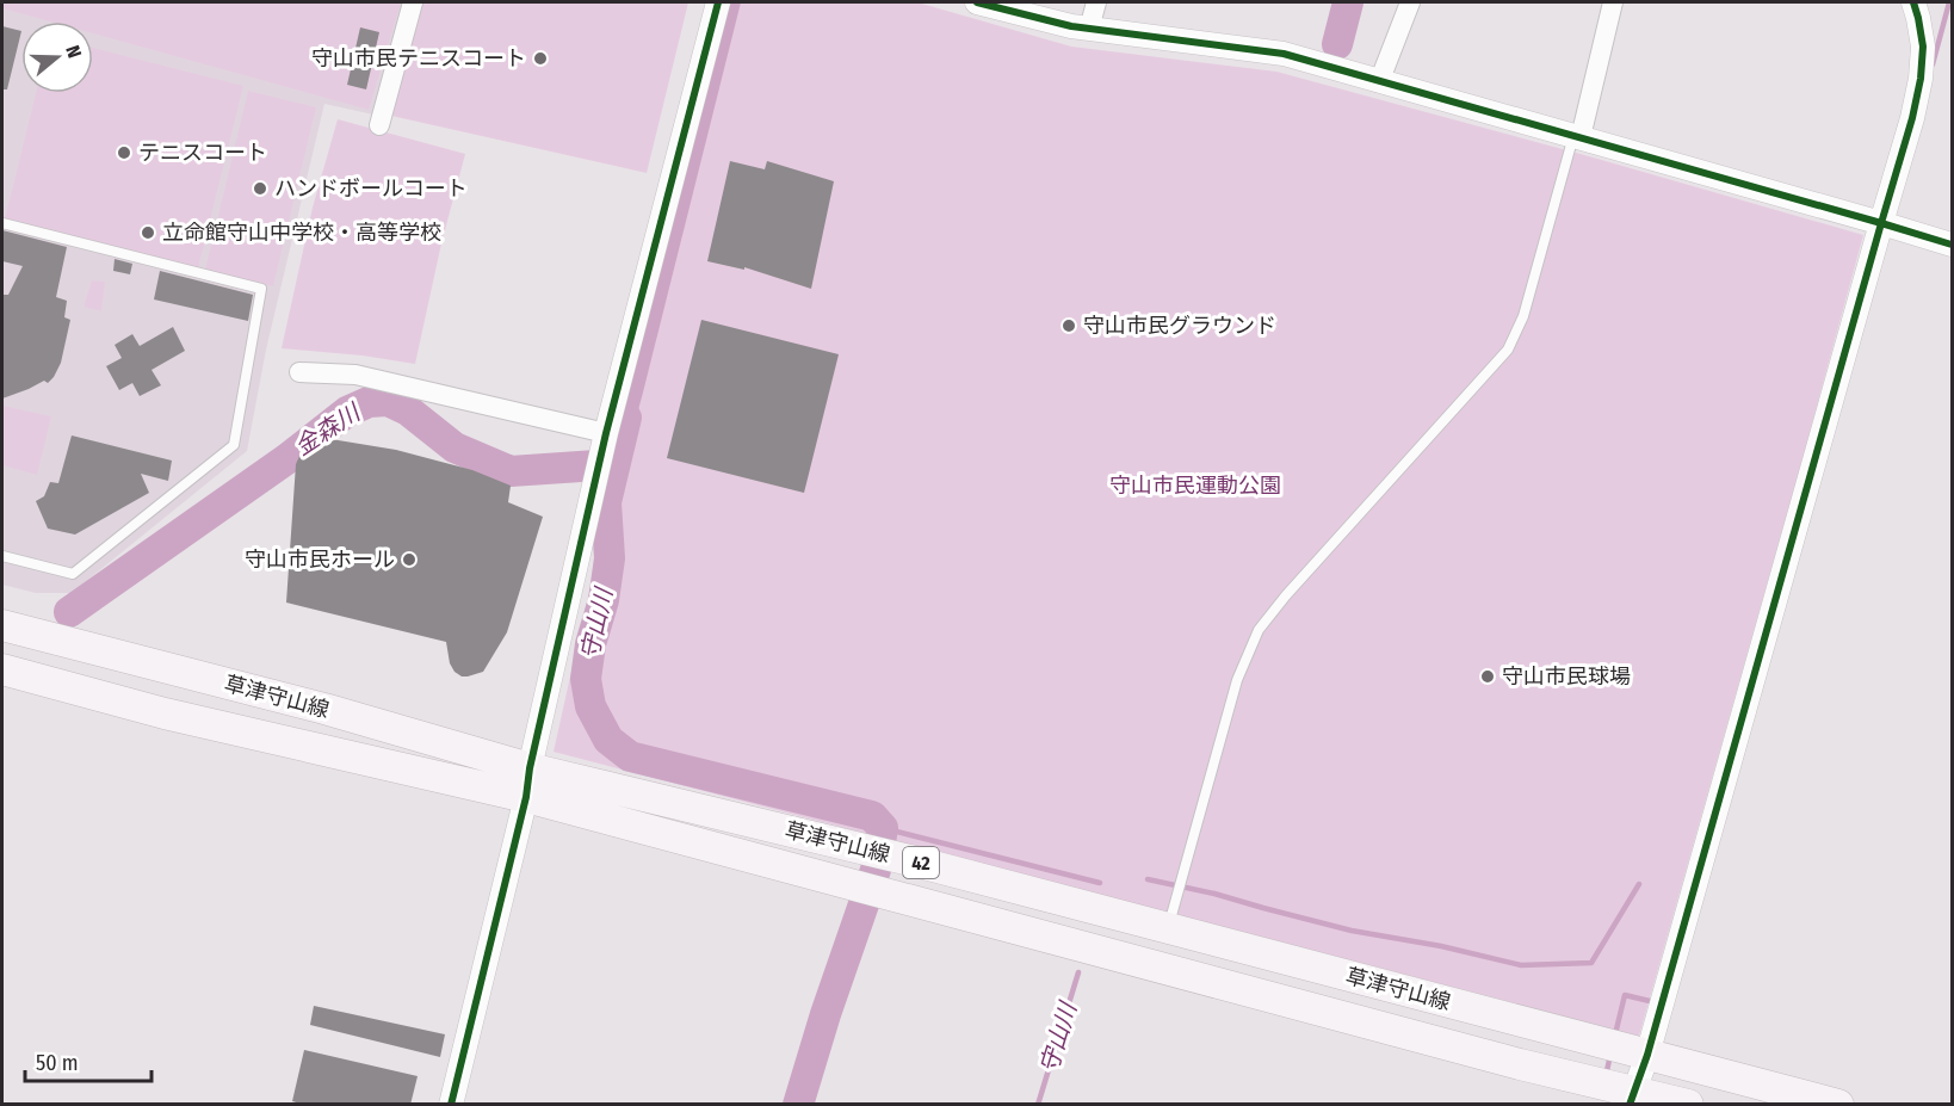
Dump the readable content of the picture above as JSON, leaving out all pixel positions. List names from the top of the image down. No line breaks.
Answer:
{"streets":{"main road":["草津守山線","42"]},"water":["金森川","守山川"],"parks":["守山市民運動公園"],"places":["守山市民テニスコート","テニスコート","ハンドボールコート","立命館守山中学校・高等学校","守山市民グラウンド","守山市民ホール","守山市民球場"],"scale_bar":"50 m","north":"right"}
